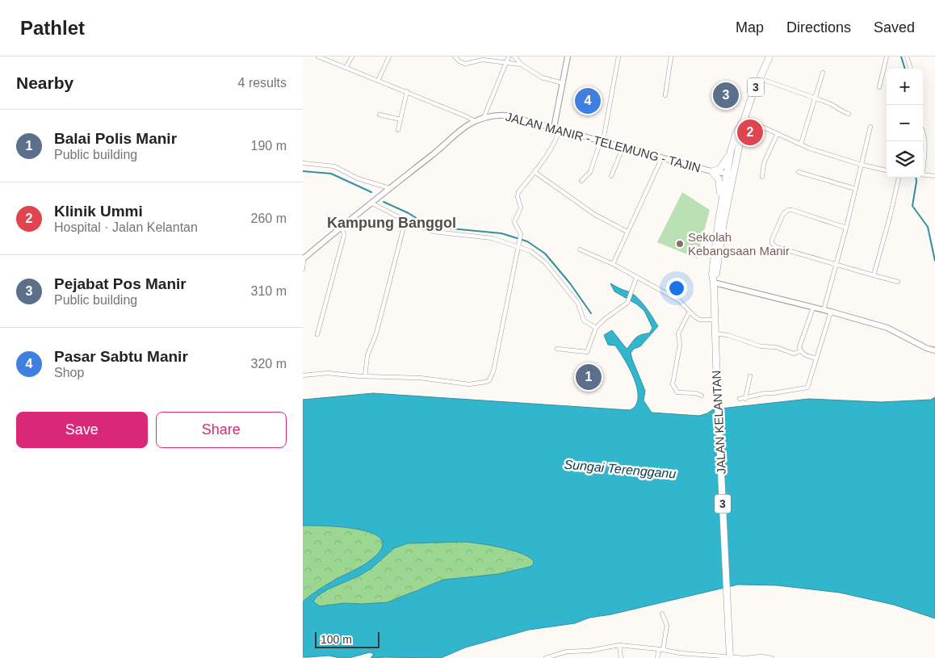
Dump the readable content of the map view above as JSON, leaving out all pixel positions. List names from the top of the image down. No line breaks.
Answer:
{"streets":{"highway":["3","JALAN KELANTAN"],"main road":["JALAN MANIR - TELEMUNG - TAJIN"]},"crossings":[["JALAN MANIR - TELEMUNG - TAJIN","JALAN KELANTAN"]],"districts":["Kampung Banggol"],"water":["Sungai Terengganu"],"places":["Sekolah Kebangsaan Manir"],"scale_bar":"100 m","page":{"header":"Pathlet","nav":["Map","Directions","Saved"],"heading":["Nearby","4 results"],"map_buttons":["+","−"],"pins":["3","4","2","1"],"list":[{"mark":"1","name":"Balai Polis Manir","note":"Public building","value":"190 m"},{"mark":"2","name":"Klinik Ummi","note":"Hospital · Jalan Kelantan","value":"260 m"},{"mark":"3","name":"Pejabat Pos Manir","note":"Public building","value":"310 m"},{"mark":"4","name":"Pasar Sabtu Manir","note":"Shop","value":"320 m"}],"buttons":["Save","Share"],"scale":"100 m"}}
